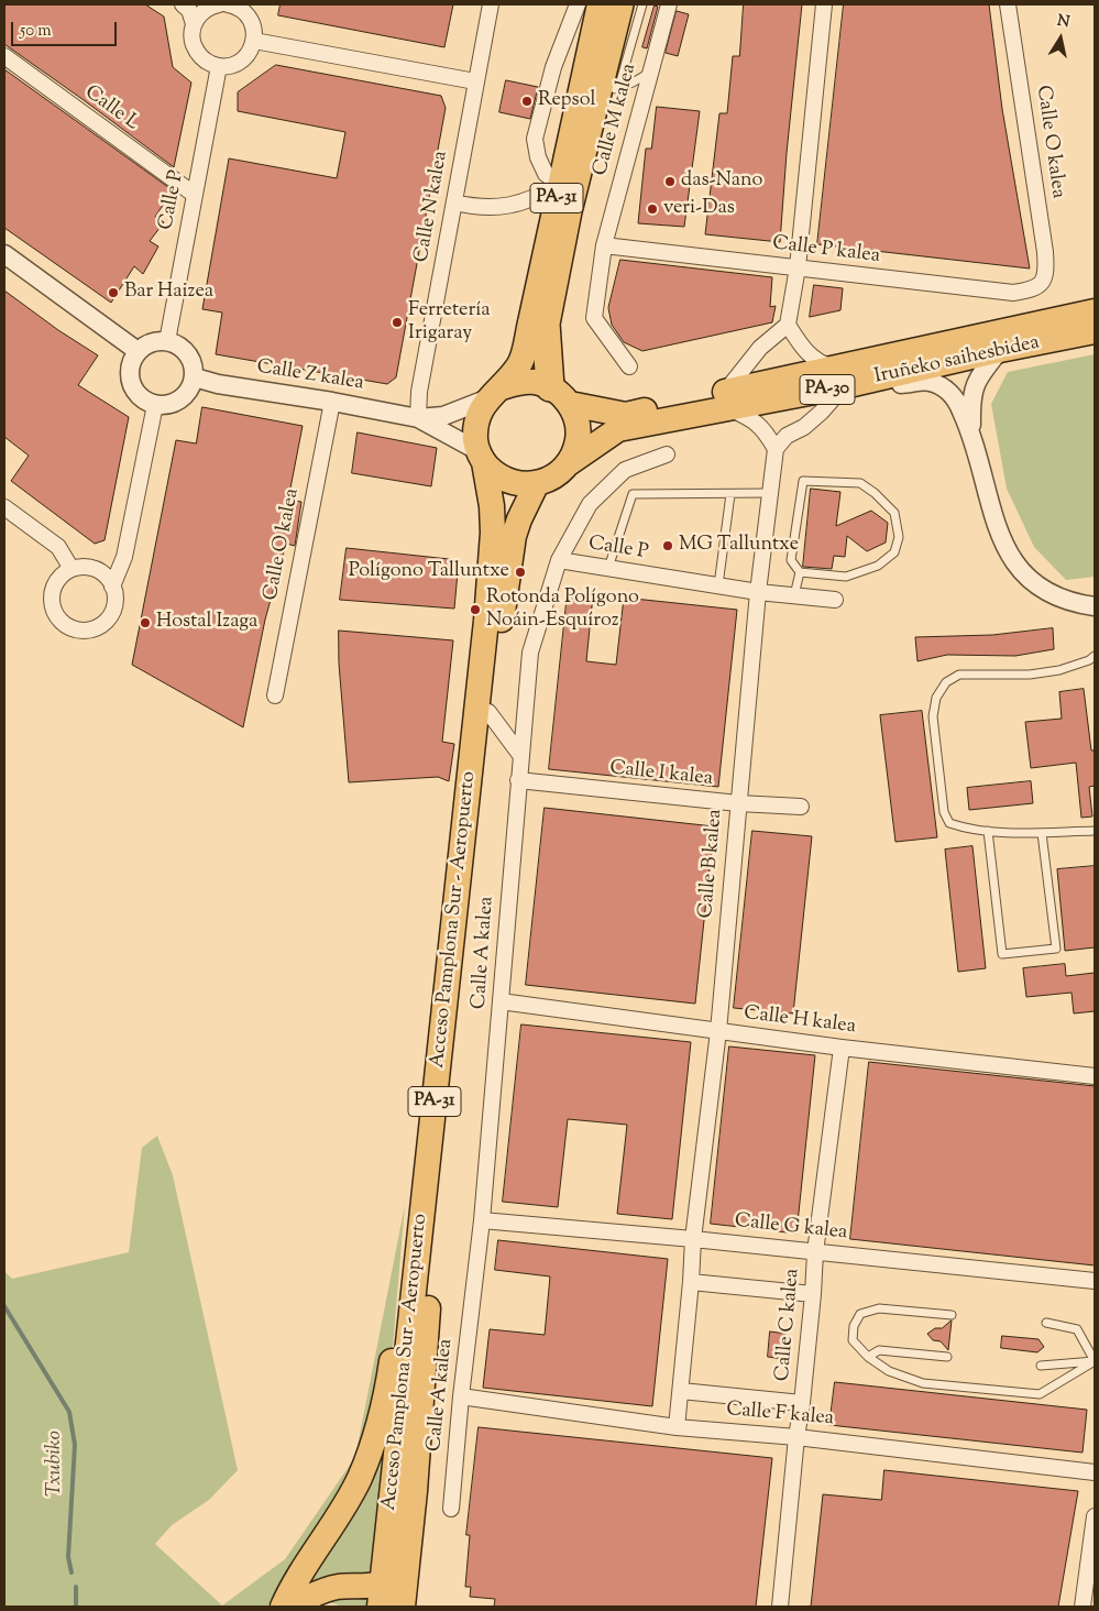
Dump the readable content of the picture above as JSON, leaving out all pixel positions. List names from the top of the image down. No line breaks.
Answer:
{"streets":{"highway":["PA-31","Iruñeko saihesbidea","PA-30","Acceso Pamplona Sur - Aeropuerto"],"street":["Calle L","Calle M kalea","Calle O kalea","Calle P","Calle N kalea","Calle P kalea","Calle Z kalea","Calle I kalea","Calle B kalea","Calle A kalea","Calle H kalea","Calle G kalea","Calle C kalea","Calle F kalea"]},"crossings":[["Calle L","Calle P"],["Calle M kalea","Calle P kalea"],["Calle O kalea","Calle P kalea"],["Calle O kalea","Calle Z kalea"],["PA-31","Iruñeko saihesbidea"],["PA-31","Acceso Pamplona Sur - Aeropuerto"],["Calle P","Calle Z kalea"],["Calle P","Calle B kalea"],["Calle P","Calle A kalea"],["Calle N kalea","Calle Z kalea"],["Iruñeko saihesbidea","Acceso Pamplona Sur - Aeropuerto"],["Calle I kalea","Calle B kalea"],["Calle I kalea","Calle A kalea"],["Calle B kalea","Calle H kalea"],["Calle B kalea","Calle G kalea"],["Calle B kalea","Calle F kalea"],["Calle A kalea","Calle H kalea"],["Calle A kalea","Calle G kalea"],["Calle A kalea","Calle F kalea"],["Calle H kalea","Calle C kalea"],["Calle G kalea","Calle C kalea"],["Calle C kalea","Calle F kalea"]],"water":["Txubiko"],"places":["Repsol","das-Nano","veri-Das","Bar Haizea","Ferretería Irigaray","MG Talluntxe","Polígono Talluntxe","Rotonda Polígono Noáin-Esquíroz","Hostal Izaga"],"scale_bar":"50 m","north":"top"}
